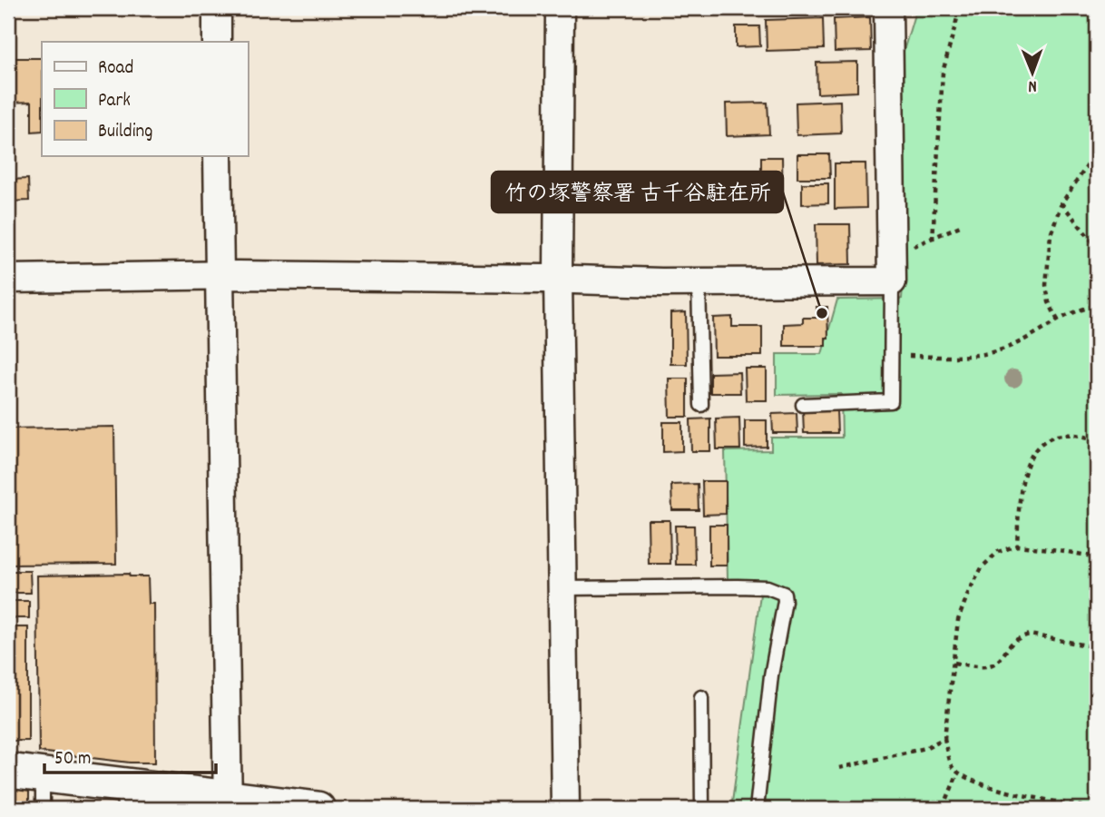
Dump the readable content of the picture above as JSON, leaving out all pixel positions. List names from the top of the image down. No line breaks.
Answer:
{"places":["竹の塚警察署 古千谷駐在所"],"legend":["Road","Park","Building"],"scale_bar":"50 m","north":"bottom"}
